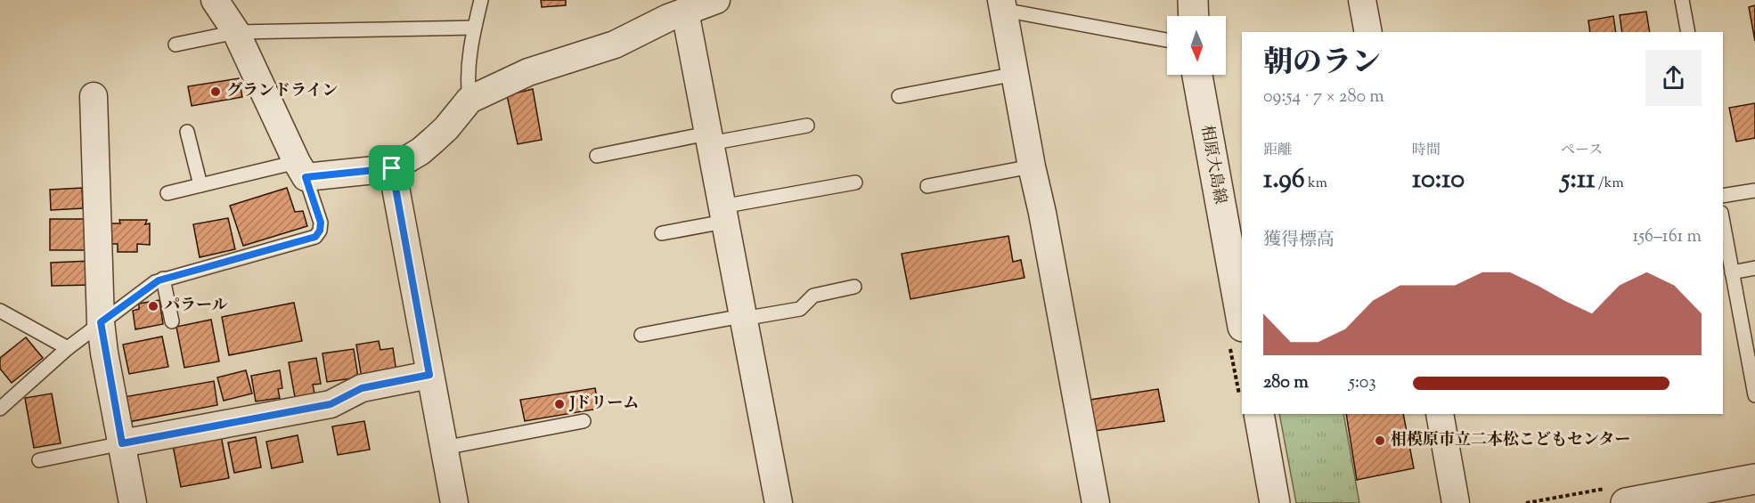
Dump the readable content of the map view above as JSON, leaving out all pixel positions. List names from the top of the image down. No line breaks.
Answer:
{"streets":{"street":["相原大島線"]},"places":["グランドライン","パラール","Jドリーム","相模原市立二本松こどもセンター"],"north":"bottom","page":{"heading":["朝のラン","09:54 · 7 × 280 m"],"stats":[["距離","1.96 km"],["時間","10:10"],["ペース","5:11 /km"]],"chart":["獲得標高","156–161 m"],"list":[{"name":"280 m","note":"5:03"}]}}
